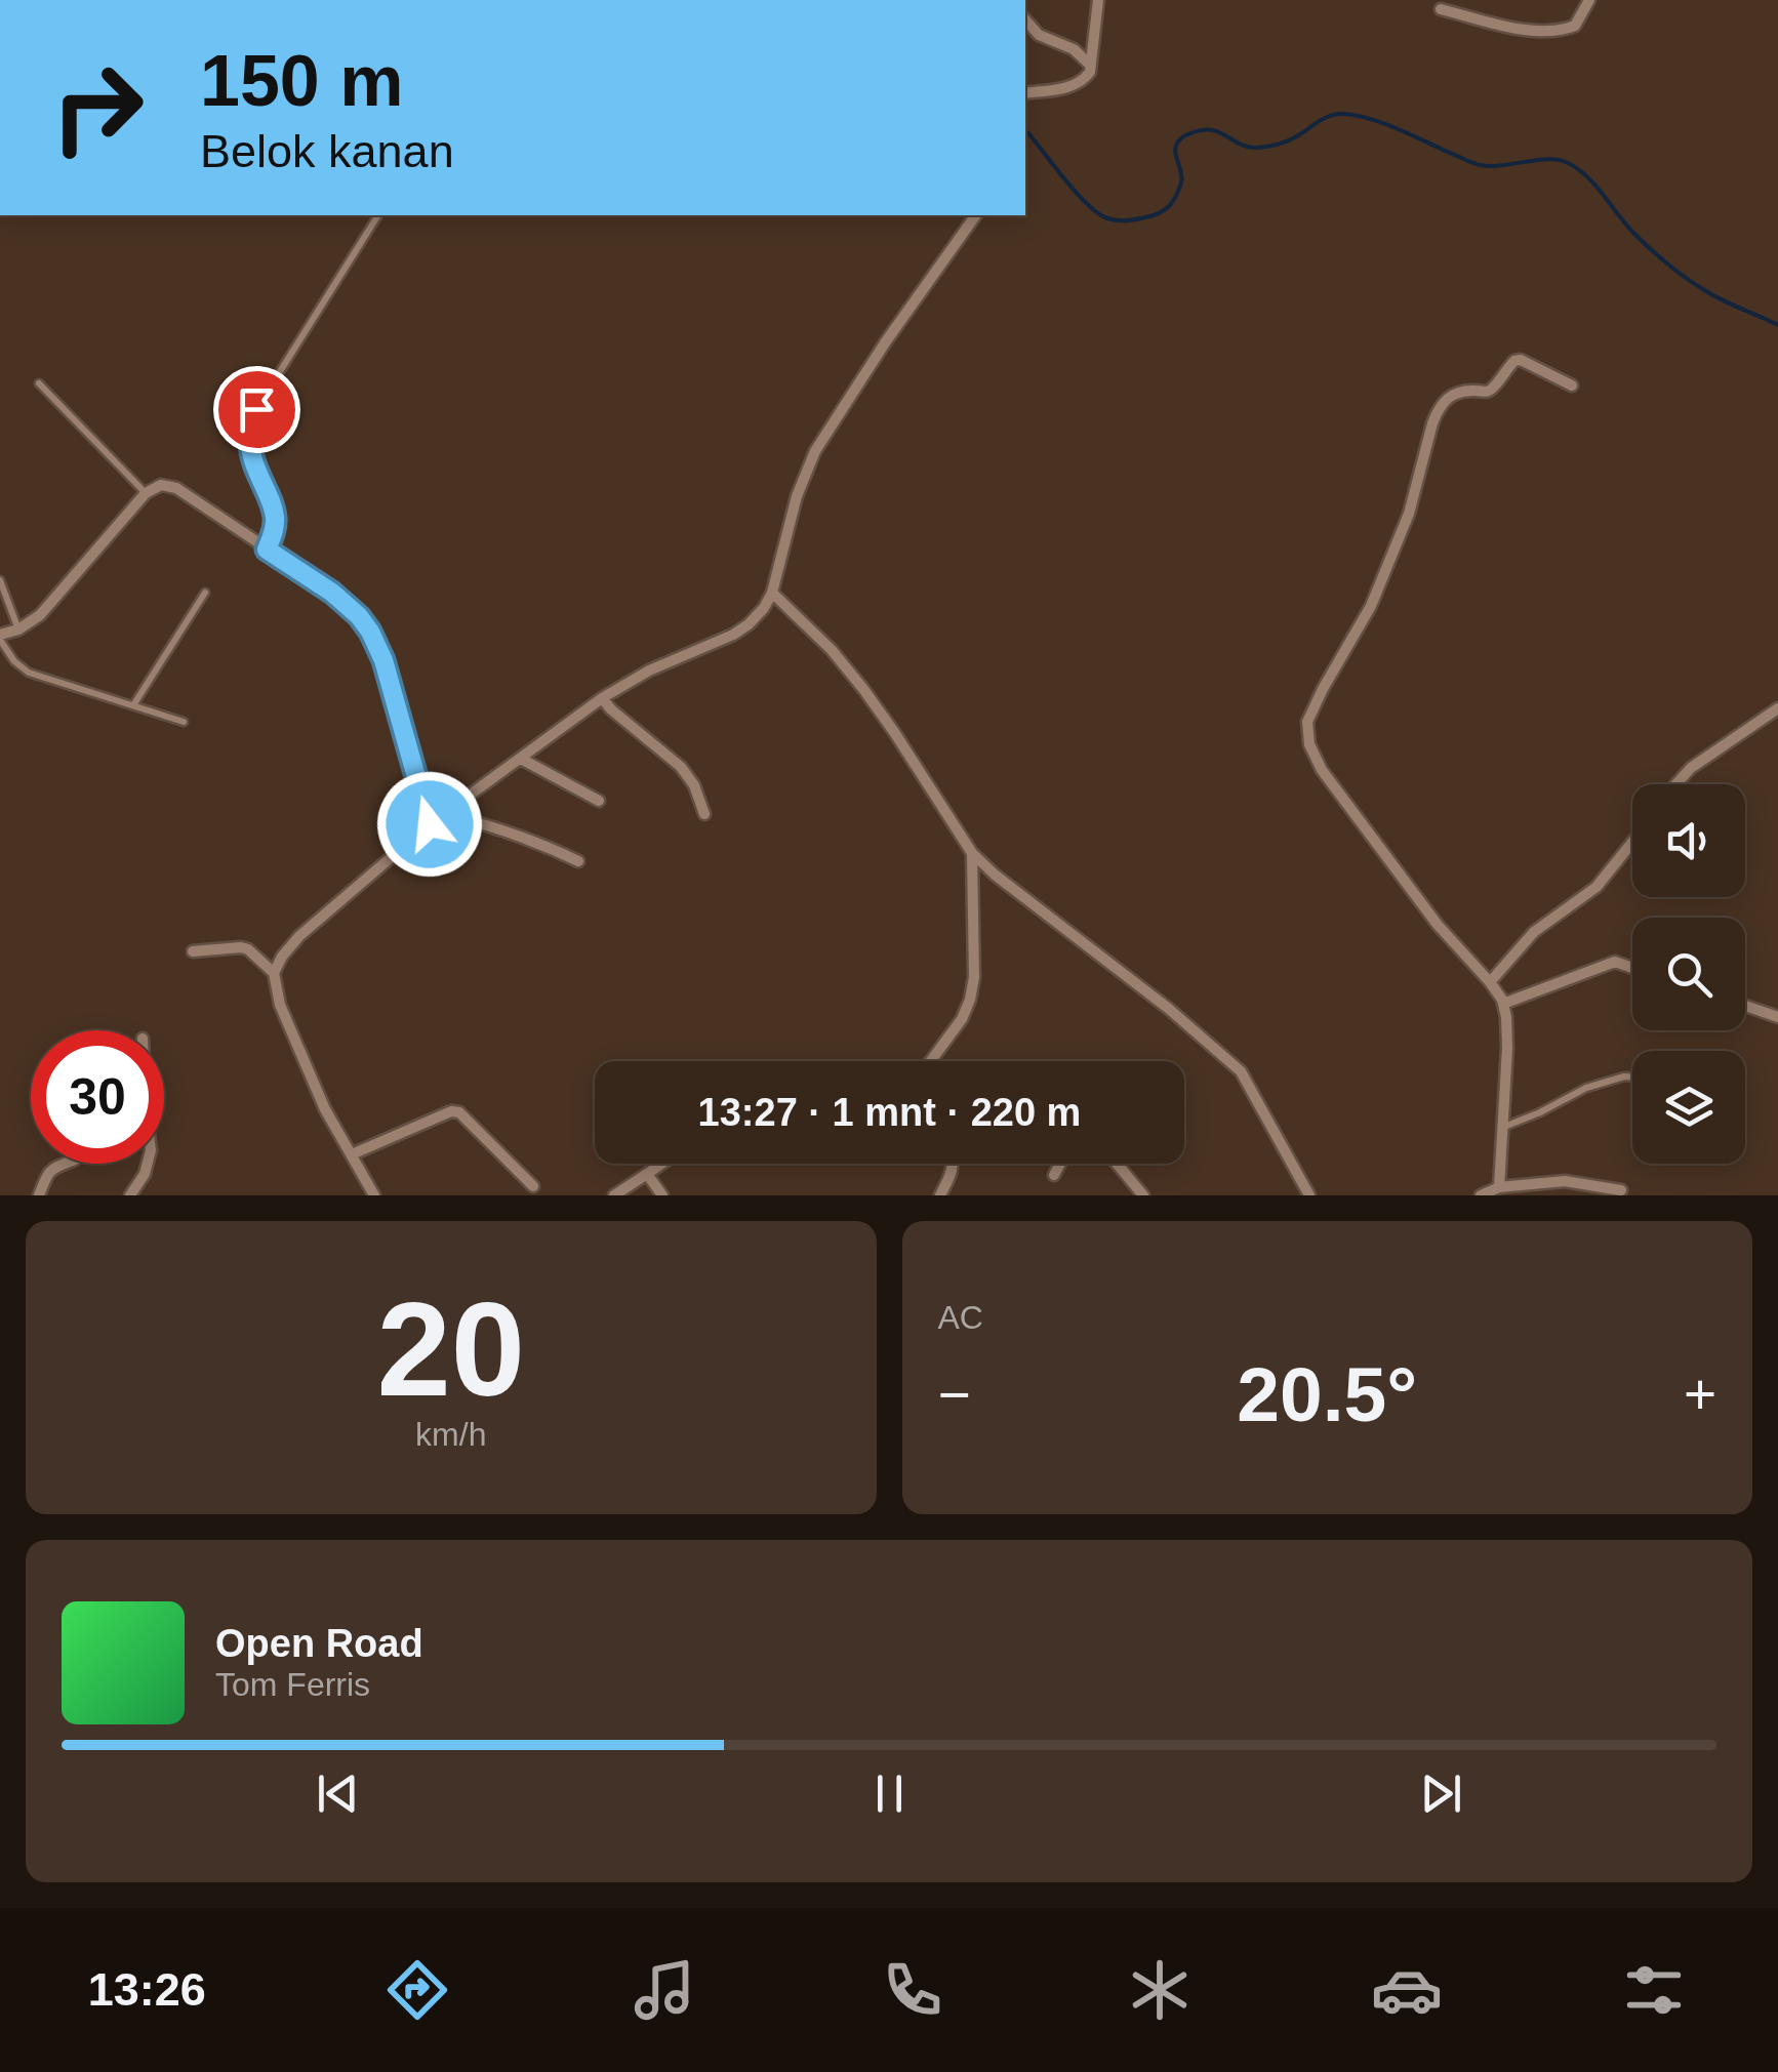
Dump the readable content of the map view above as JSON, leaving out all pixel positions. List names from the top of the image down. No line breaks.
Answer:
{"page":{"turn":["150 m","Belok kanan"],"limit":"30","trip":"13:27 · 1 mnt · 220 m","tile":[["20","km/h"],"AC"],"heat":["−","20.5°","+"],"song":["Open Road","Tom Ferris"],"tabs":"13:26"}}
